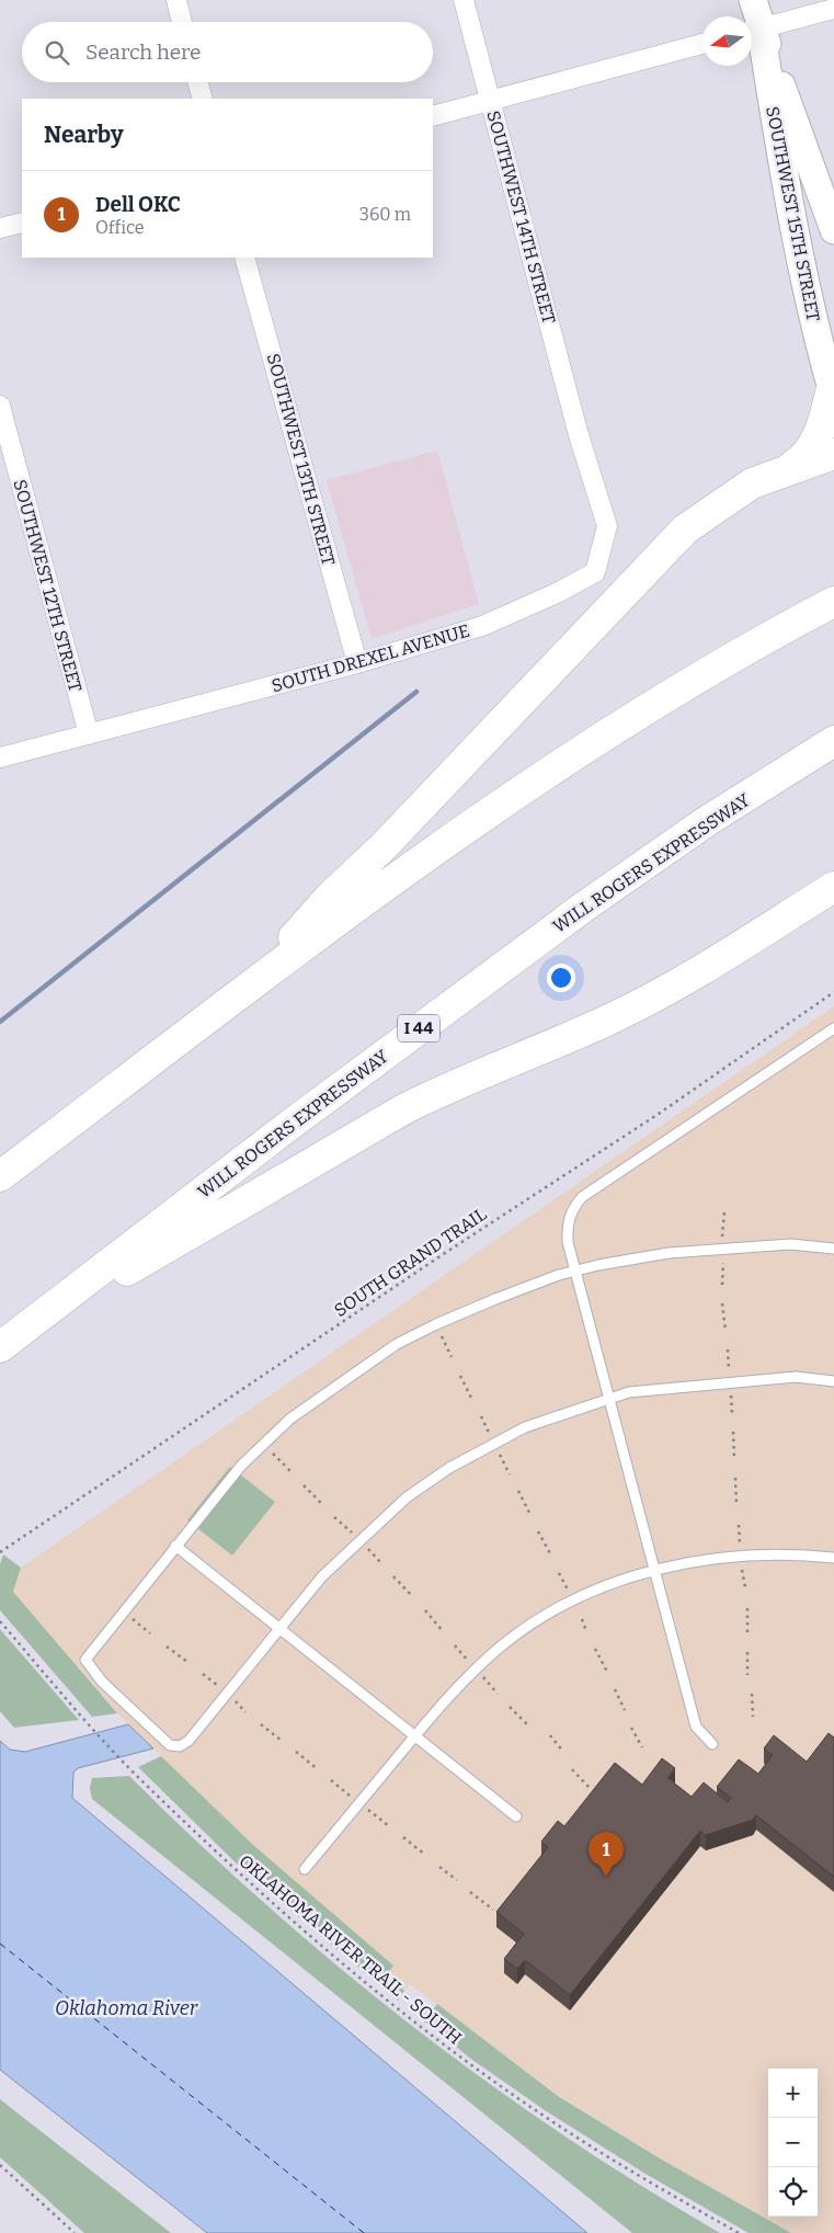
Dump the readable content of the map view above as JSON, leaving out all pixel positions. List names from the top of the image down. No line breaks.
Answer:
{"streets":{"highway":["WILL ROGERS EXPRESSWAY","I 44"],"main road":["SOUTHWEST 15TH STREET"],"street":["SOUTHWEST 14TH STREET","SOUTHWEST 13TH STREET","SOUTHWEST 12TH STREET","SOUTH DREXEL AVENUE"],"path":["SOUTH GRAND TRAIL","OKLAHOMA RIVER TRAIL - SOUTH"]},"crossings":[["SOUTHWEST 14TH STREET","SOUTH DREXEL AVENUE"],["SOUTHWEST 13TH STREET","SOUTH DREXEL AVENUE"],["SOUTHWEST 12TH STREET","SOUTH DREXEL AVENUE"]],"water":["Oklahoma River"],"north":"left","page":{"search":"Search here","heading":"Nearby","list":[{"mark":"1","name":"Dell OKC","note":"Office","value":"360 m"}],"pins":"1","map_buttons":["+","−"]}}
